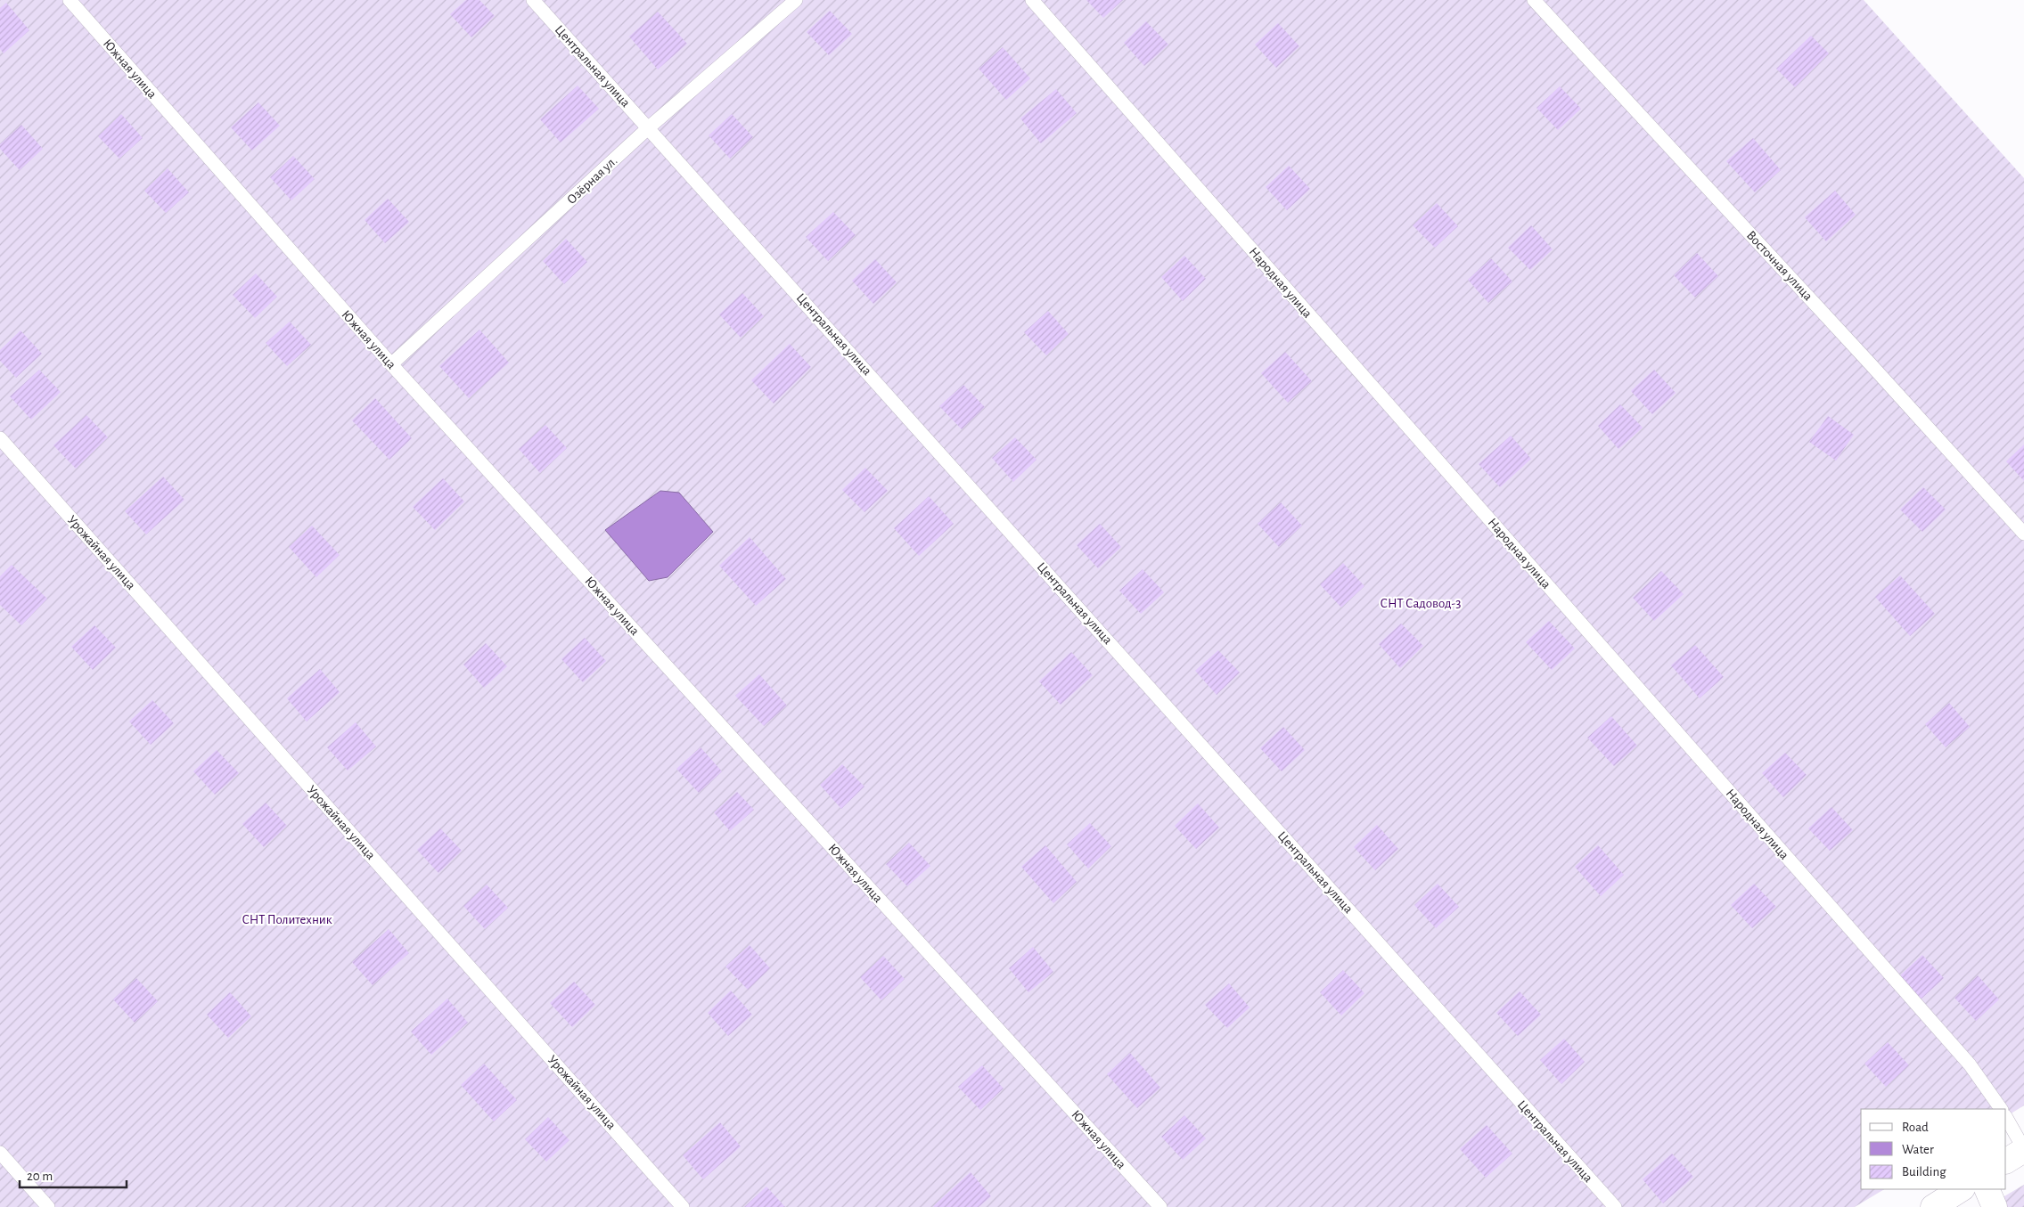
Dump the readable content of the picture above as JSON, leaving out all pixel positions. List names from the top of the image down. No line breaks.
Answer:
{"streets":{"lane":["Центральная улица","Южная улица","Озёрная ул.","Восточная улица","Народная улица","Урожайная улица"]},"crossings":[["Центральная улица","Озёрная ул."],["Южная улица","Озёрная ул."]],"parks":["СНТ Садовод-3","СНТ Политехник"],"legend":["Road","Water","Building"],"scale_bar":"20 m"}
